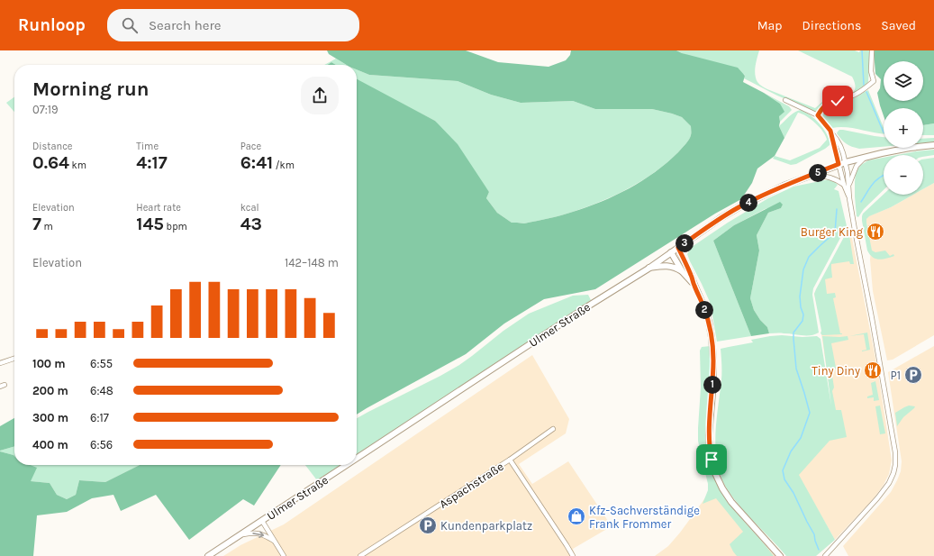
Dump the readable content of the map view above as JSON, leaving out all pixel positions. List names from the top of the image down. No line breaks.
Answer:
{"streets":{"main road":["Ulmer Straße"],"street":["Aspachstraße"]},"places":{"restaurant":["Burger King","Tiny Diny"],"parking":["P1","Kundenparkplatz"],"shop":["Kfz-Sachverständige Frank Frommer"]},"page":{"header":"Runloop","search":"Search here","nav":["Map","Directions","Saved"],"map_buttons":["+","−"],"heading":["Morning run","07:19"],"stats":[["Distance","0.64 km"],["Time","4:17"],["Pace","6:41 /km"],["Elevation","7 m"],["Heart rate","145 bpm"],["kcal","43"]],"pins":["5","4","3","2","1"],"chart":["Elevation","142–148 m"],"list":[{"name":"100 m","note":"6:55"},{"name":"200 m","note":"6:48"},{"name":"300 m","note":"6:17"},{"name":"400 m","note":"6:56"}]}}
